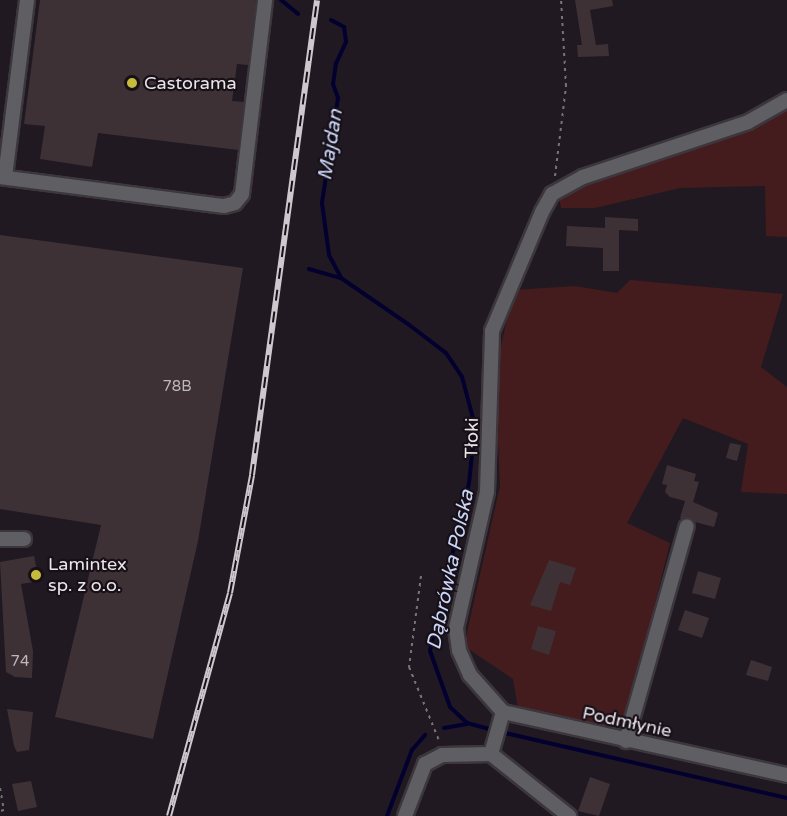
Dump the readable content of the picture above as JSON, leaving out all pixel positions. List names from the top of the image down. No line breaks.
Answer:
{"streets":{"street":["Tłoki","Podmłynie"]},"crossings":[["Tłoki","Podmłynie"]],"water":["Majdan","Dąbrówka Polska"],"places":["Castorama","Lamintex sp. z o.o."],"house_numbers":["78B","74"]}
